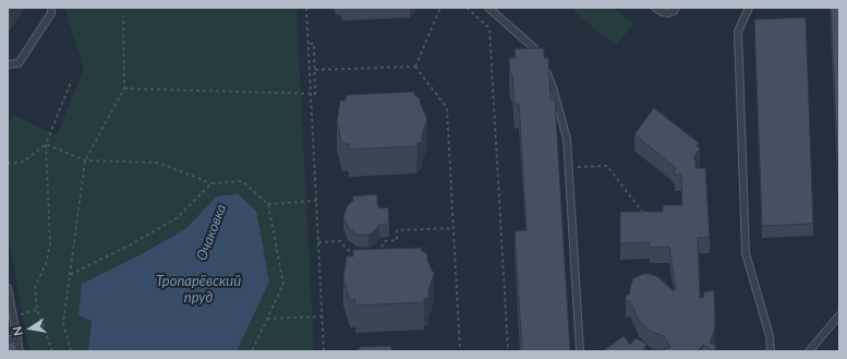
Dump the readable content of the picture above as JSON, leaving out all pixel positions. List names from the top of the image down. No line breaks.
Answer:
{"water":["Очаковка","Тропарёвский пруд"],"north":"left"}
